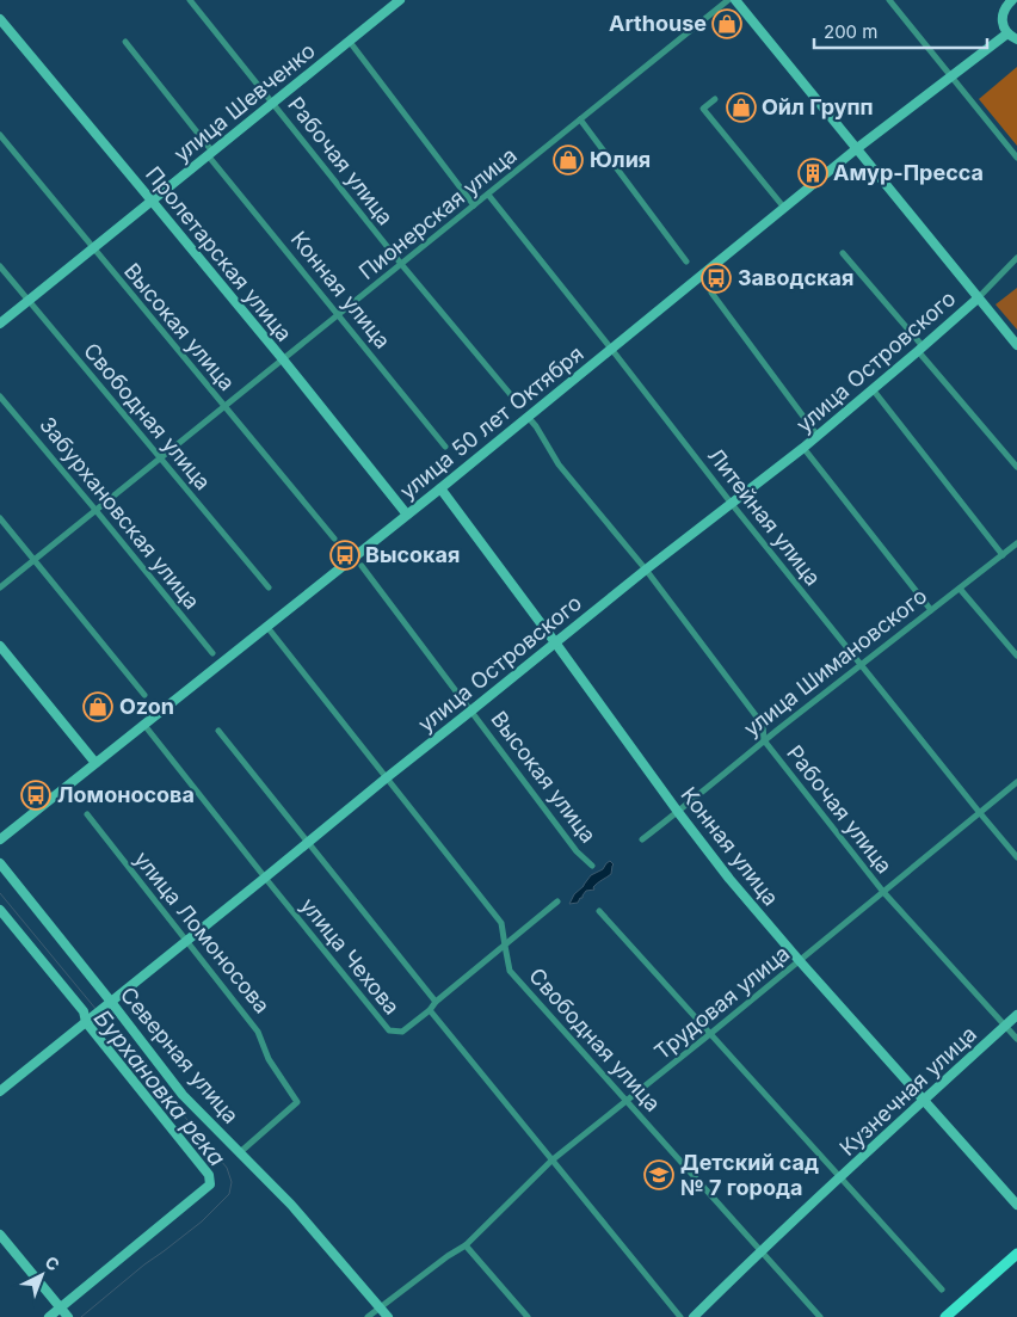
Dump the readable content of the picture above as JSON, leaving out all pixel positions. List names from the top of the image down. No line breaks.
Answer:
{"streets":{"street":["улица Шевченко","Рабочая улица","Пионерская улица","Пролетарская улица","Конная улица","Высокая улица","улица Островского","Свободная улица","улица 50 лет Октября","Забурхановская улица","Литейная улица","улица Шимановского","улица Ломоносова","улица Чехова","Трудовая улица","Северная улица","Кузнечная улица"]},"crossings":[["улица Шевченко","Рабочая улица"],["улица Шевченко","Пролетарская улица"],["улица Шевченко","Конная улица"],["улица Шевченко","Высокая улица"],["улица Шевченко","Свободная улица"],["Рабочая улица","Пионерская улица"],["Рабочая улица","улица Островского"],["Рабочая улица","улица 50 лет Октября"],["Рабочая улица","улица Шимановского"],["Рабочая улица","Трудовая улица"],["Рабочая улица","Кузнечная улица"],["Пионерская улица","Пролетарская улица"],["Пионерская улица","Конная улица"],["Пионерская улица","Высокая улица"],["Пионерская улица","Свободная улица"],["Пионерская улица","Забурхановская улица"],["Пионерская улица","Литейная улица"],["Пролетарская улица","улица 50 лет Октября"],["Конная улица","улица Островского"],["Конная улица","улица 50 лет Октября"],["Конная улица","улица Шимановского"],["Конная улица","Трудовая улица"],["Конная улица","Кузнечная улица"],["Высокая улица","улица Островского"],["улица Островского","Свободная улица"],["улица Островского","Литейная улица"],["улица Островского","улица Ломоносова"],["улица Островского","улица Чехова"],["улица Островского","Северная улица"],["Свободная улица","улица 50 лет Октября"],["Свободная улица","Трудовая улица"],["Свободная улица","Кузнечная улица"],["улица 50 лет Октября","Литейная улица"],["улица 50 лет Октября","улица Чехова"],["Литейная улица","улица Шимановского"],["Литейная улица","Трудовая улица"],["улица Ломоносова","Северная улица"],["улица Чехова","Трудовая улица"],["Трудовая улица","Северная улица"]],"water":["Бурхановка река"],"places":{"shop":["Arthouse","Ойл Групп","Юлия","Ozon"],"building":["Амур-Пресса"],"bus stop":["Заводская","Высокая","Ломоносова"],"school or university":["Детский сад № 7 города"]},"scale_bar":"200 m","north":"top right"}
